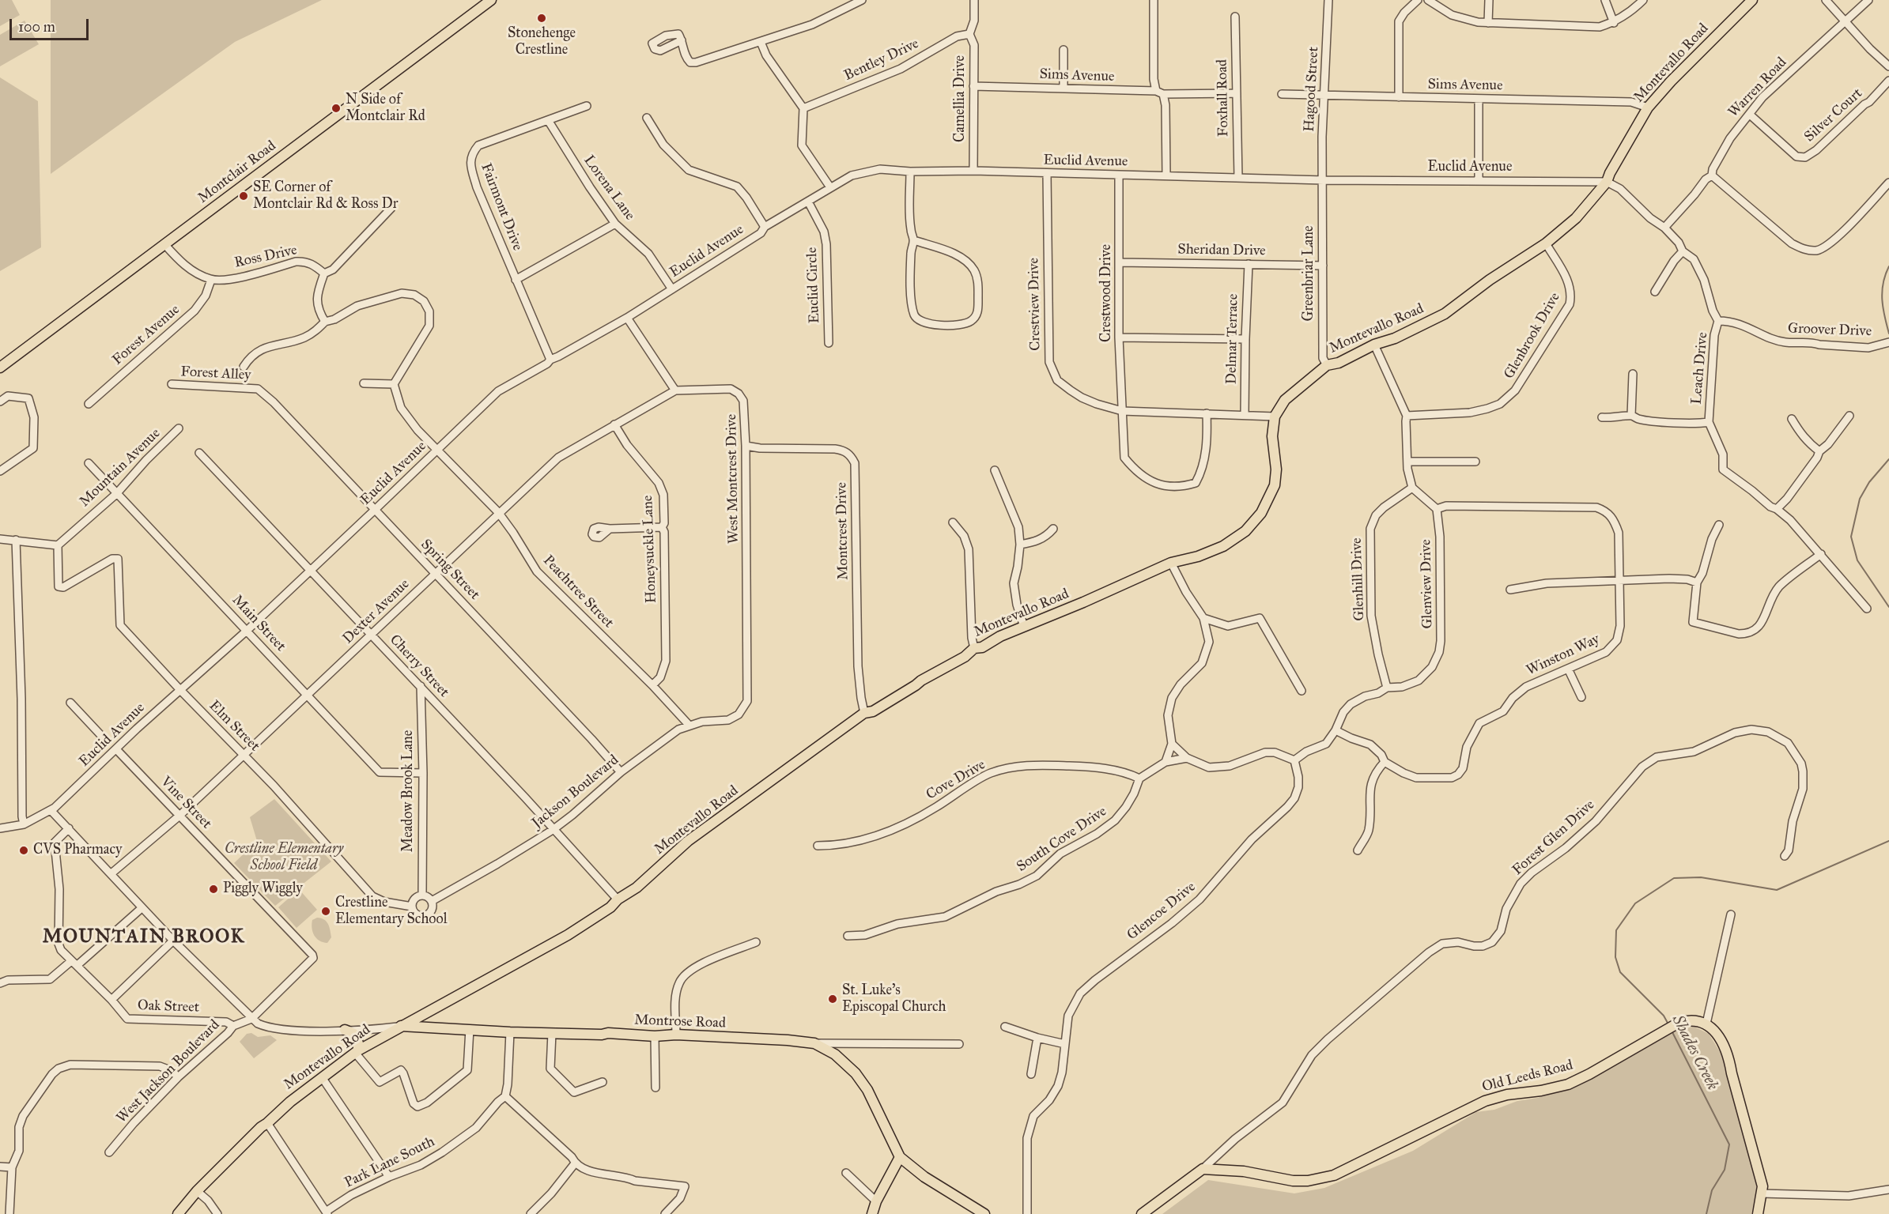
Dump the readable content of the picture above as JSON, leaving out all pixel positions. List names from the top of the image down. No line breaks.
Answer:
{"streets":{"main road":["Montevallo Road","Montclair Road","Montrose Road","Old Leeds Road"],"street":["Bentley Drive","Sims Avenue","Warren Road","Hagood Street","Foxhall Road","Camellia Drive","Silver Court","Euclid Avenue","Lorena Lane","Fairmont Drive","Sheridan Drive","Ross Drive","Greenbriar Lane","Euclid Circle","Crestwood Drive","Crestview Drive","Groover Drive","Forest Avenue","Glenbrook Drive","Delmar Terrace","Leach Drive","Forest Alley","Mountain Avenue","West Montcrest Drive","Montcrest Drive","Honeysuckle Lane","Spring Street","Glenhill Drive","Glenview Drive","Peachtree Street","Dexter Avenue","Main Street","Winston Way","Cherry Street","Elm Street","Cove Drive","Meadow Brook Lane","Jackson Boulevard","Vine Street","Forest Glen Drive","South Cove Drive","Glencoe Drive","Oak Street","West Jackson Boulevard","Park Lane South"]},"crossings":[["Bentley Drive","Camellia Drive"],["Montevallo Road","Sims Avenue"],["Montevallo Road","Euclid Avenue"],["Montevallo Road","Greenbriar Lane"],["Montevallo Road","Crestview Drive"],["Montevallo Road","Glenbrook Drive"],["Montevallo Road","Leach Drive"],["Montevallo Road","Montcrest Drive"],["Montevallo Road","Cherry Street"],["Montevallo Road","Montrose Road"],["Sims Avenue","Hagood Street"],["Sims Avenue","Foxhall Road"],["Sims Avenue","Camellia Drive"],["Warren Road","Silver Court"],["Warren Road","Leach Drive"],["Hagood Street","Euclid Avenue"],["Hagood Street","Greenbriar Lane"],["Foxhall Road","Euclid Avenue"],["Camellia Drive","Euclid Avenue"],["Euclid Avenue","Lorena Lane"],["Euclid Avenue","Fairmont Drive"],["Euclid Avenue","Greenbriar Lane"],["Euclid Avenue","Euclid Circle"],["Euclid Avenue","Crestwood Drive"],["Euclid Avenue","Crestview Drive"],["Euclid Avenue","Leach Drive"],["Euclid Avenue","Spring Street"],["Euclid Avenue","Peachtree Street"],["Euclid Avenue","Main Street"],["Euclid Avenue","Cherry Street"],["Euclid Avenue","Elm Street"],["Euclid Avenue","Vine Street"],["Lorena Lane","Fairmont Drive"],["Sheridan Drive","Greenbriar Lane"],["Sheridan Drive","Crestwood Drive"],["Sheridan Drive","Delmar Terrace"],["Ross Drive","Forest Avenue"],["Crestwood Drive","Crestview Drive"],["Crestview Drive","Delmar Terrace"],["Groover Drive","Leach Drive"],["Forest Alley","Spring Street"],["Mountain Avenue","Main Street"],["Mountain Avenue","Elm Street"],["West Montcrest Drive","Montcrest Drive"],["West Montcrest Drive","Dexter Avenue"],["West Montcrest Drive","Jackson Boulevard"],["Honeysuckle Lane","Peachtree Street"],["Honeysuckle Lane","Dexter Avenue"],["Spring Street","Dexter Avenue"],["Spring Street","Jackson Boulevard"],["Glenhill Drive","Glenview Drive"],["Glenview Drive","Winston Way"],["Glenview Drive","Glencoe Drive"],["Peachtree Street","Dexter Avenue"],["Peachtree Street","Jackson Boulevard"],["Dexter Avenue","Main Street"],["Dexter Avenue","Cherry Street"],["Dexter Avenue","Elm Street"],["Dexter Avenue","Vine Street"],["Main Street","Meadow Brook Lane"],["Cherry Street","Meadow Brook Lane"],["Cherry Street","Jackson Boulevard"],["Elm Street","Jackson Boulevard"],["Cove Drive","South Cove Drive"],["Meadow Brook Lane","Jackson Boulevard"],["Vine Street","West Jackson Boulevard"],["Forest Glen Drive","Old Leeds Road"],["Oak Street","West Jackson Boulevard"]],"districts":["MOUNTAIN BROOK"],"water":["Shades Creek"],"parks":["Crestline Elementary School Field"],"places":["Stonehenge Crestline","N Side of Montclair Rd","SE Corner of Montclair Rd & Ross Dr","CVS Pharmacy","Piggly Wiggly","Crestline Elementary School","St. Luke's Episcopal Church"],"scale_bar":"100 m"}
